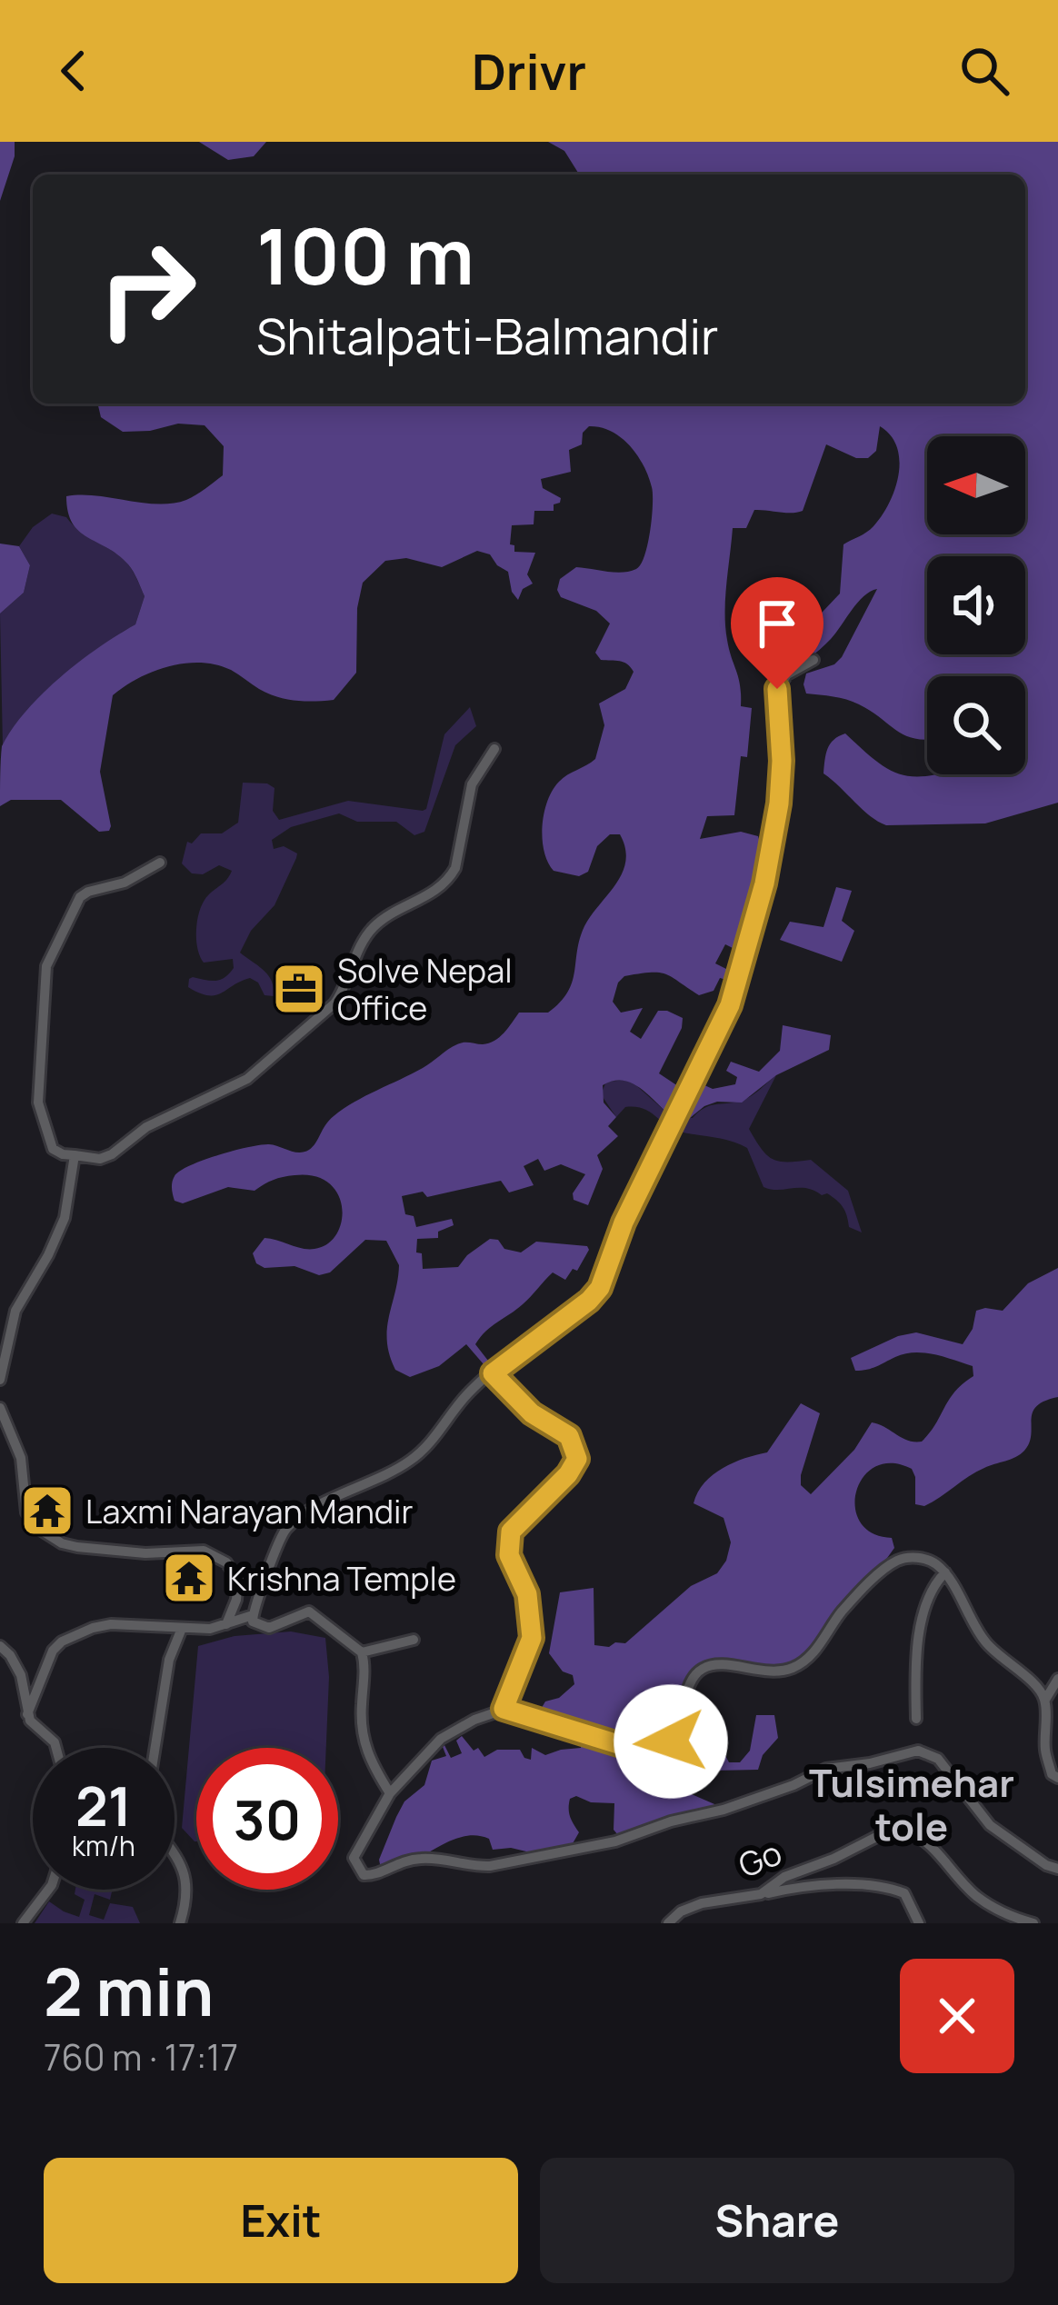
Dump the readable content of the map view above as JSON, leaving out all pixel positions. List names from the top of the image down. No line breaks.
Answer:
{"streets":{"street":["Go"]},"districts":["Tulsimehar tole"],"places":{"office":["Solve Nepal Office"],"temple":["Laxmi Narayan Mandir","Krishna Temple"]},"north":"left","page":{"header":"Drivr","turn":["100 m","Shitalpati-Balmandir"],"speed":"21 km/h","limit":"30","heading":["2 min","760 m · 17:17"],"buttons":["Exit","Share"]}}
